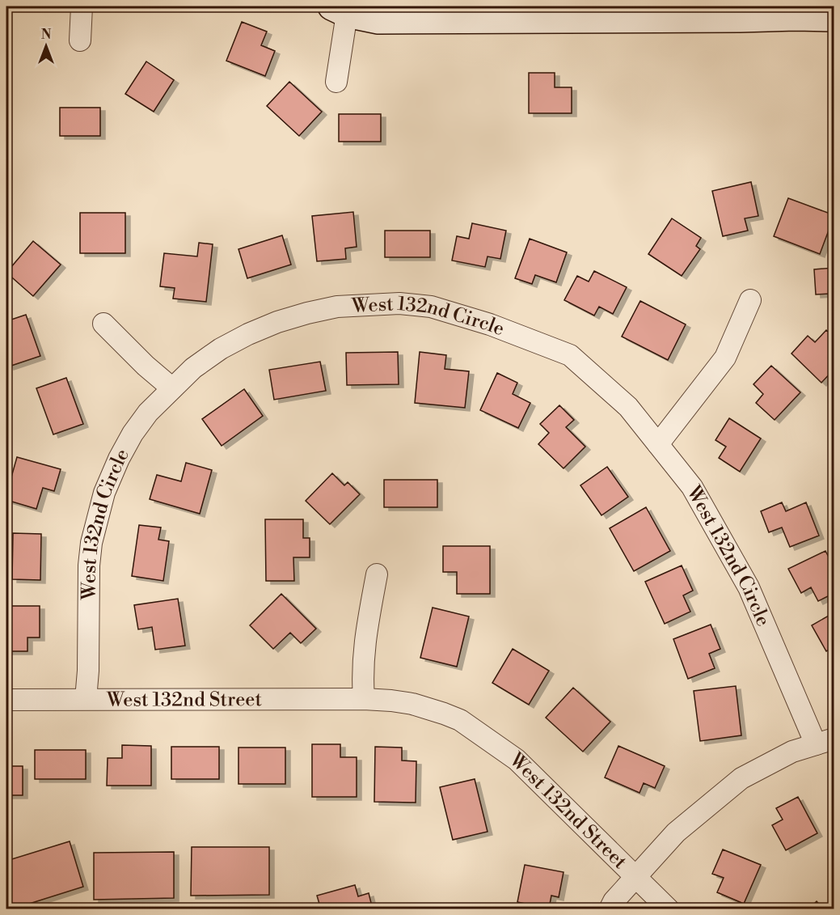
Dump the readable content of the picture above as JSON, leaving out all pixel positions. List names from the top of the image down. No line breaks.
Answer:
{"streets":{"street":["West 132nd Circle","West 132nd Street"]},"crossings":[["West 132nd Circle","West 132nd Street"]],"north":"top"}
